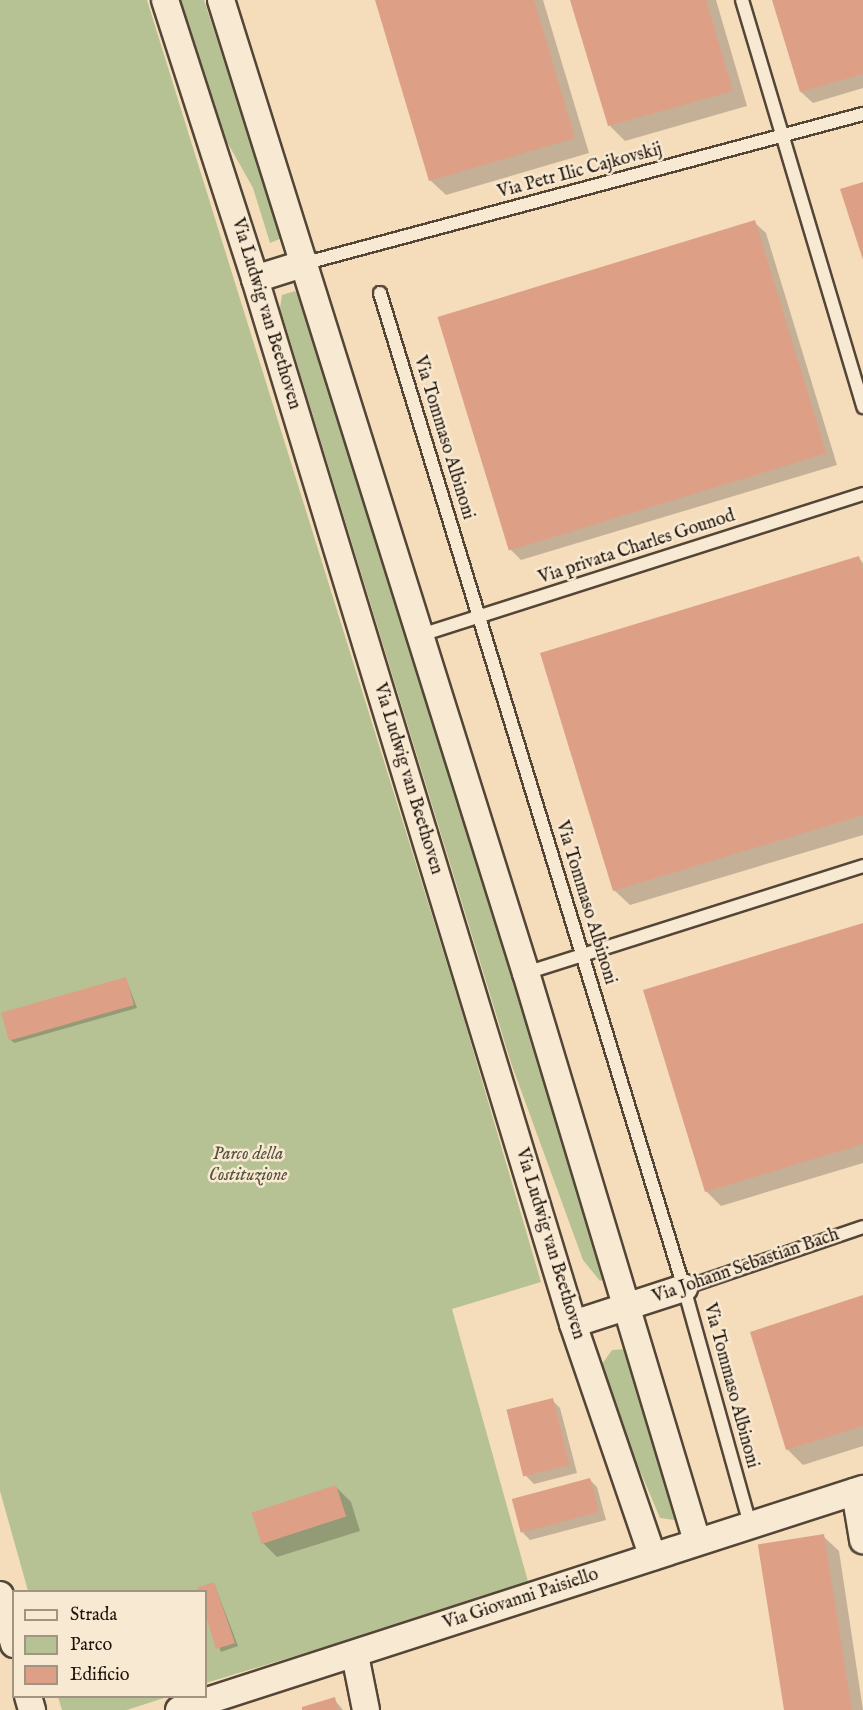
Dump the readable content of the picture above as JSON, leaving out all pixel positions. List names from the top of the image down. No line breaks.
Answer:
{"streets":{"street":["Via Ludwig van Beethoven","Via Johann Sebastian Bach","Via Giovanni Paisiello"],"lane":["Via Petr Ilic Cajkovskij","Via Tommaso Albinoni","Via privata Charles Gounod"]},"crossings":[["Via Ludwig van Beethoven","Via Johann Sebastian Bach"],["Via Ludwig van Beethoven","Via Giovanni Paisiello"],["Via Tommaso Albinoni","Via privata Charles Gounod"],["Via Tommaso Albinoni","Via Johann Sebastian Bach"],["Via Tommaso Albinoni","Via Giovanni Paisiello"]],"parks":["Parco della Costituzione"],"legend":["Strada","Parco","Edificio"]}
